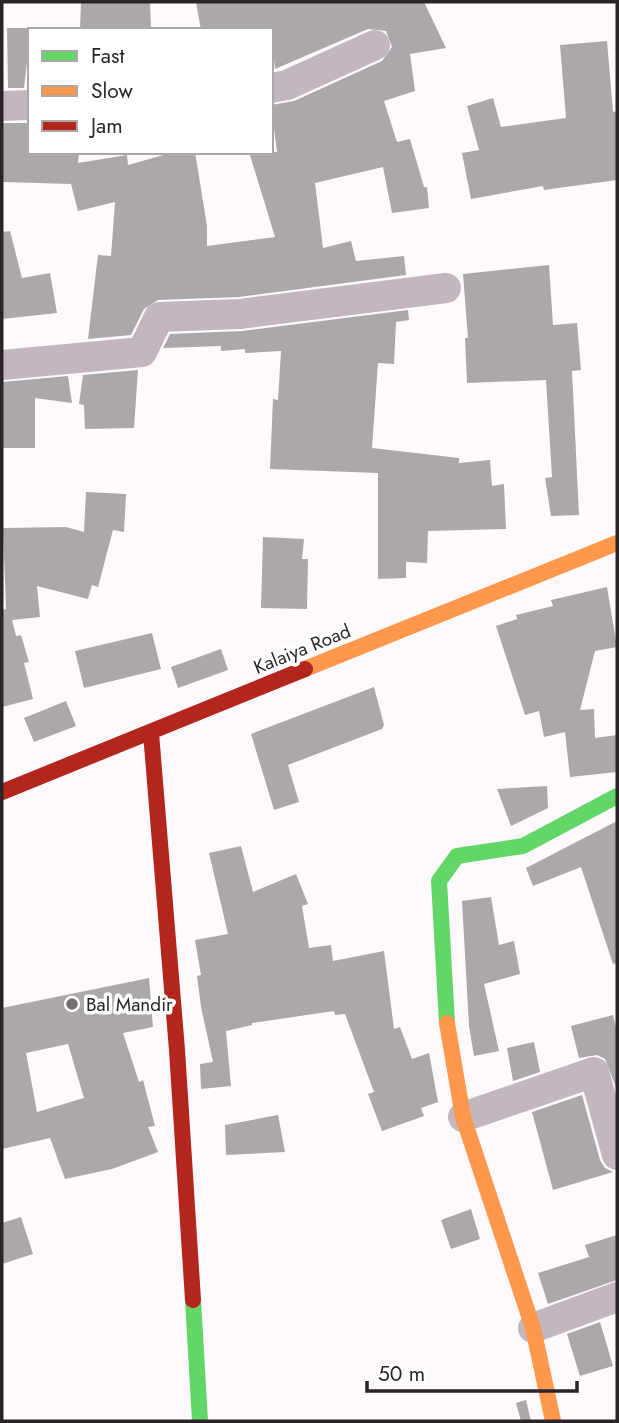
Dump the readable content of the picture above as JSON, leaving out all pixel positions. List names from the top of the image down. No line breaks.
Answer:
{"streets":{"street":["Kalaiya Road"]},"places":["Bal Mandir"],"legend":["Fast","Slow","Jam"],"scale_bar":"50 m"}
